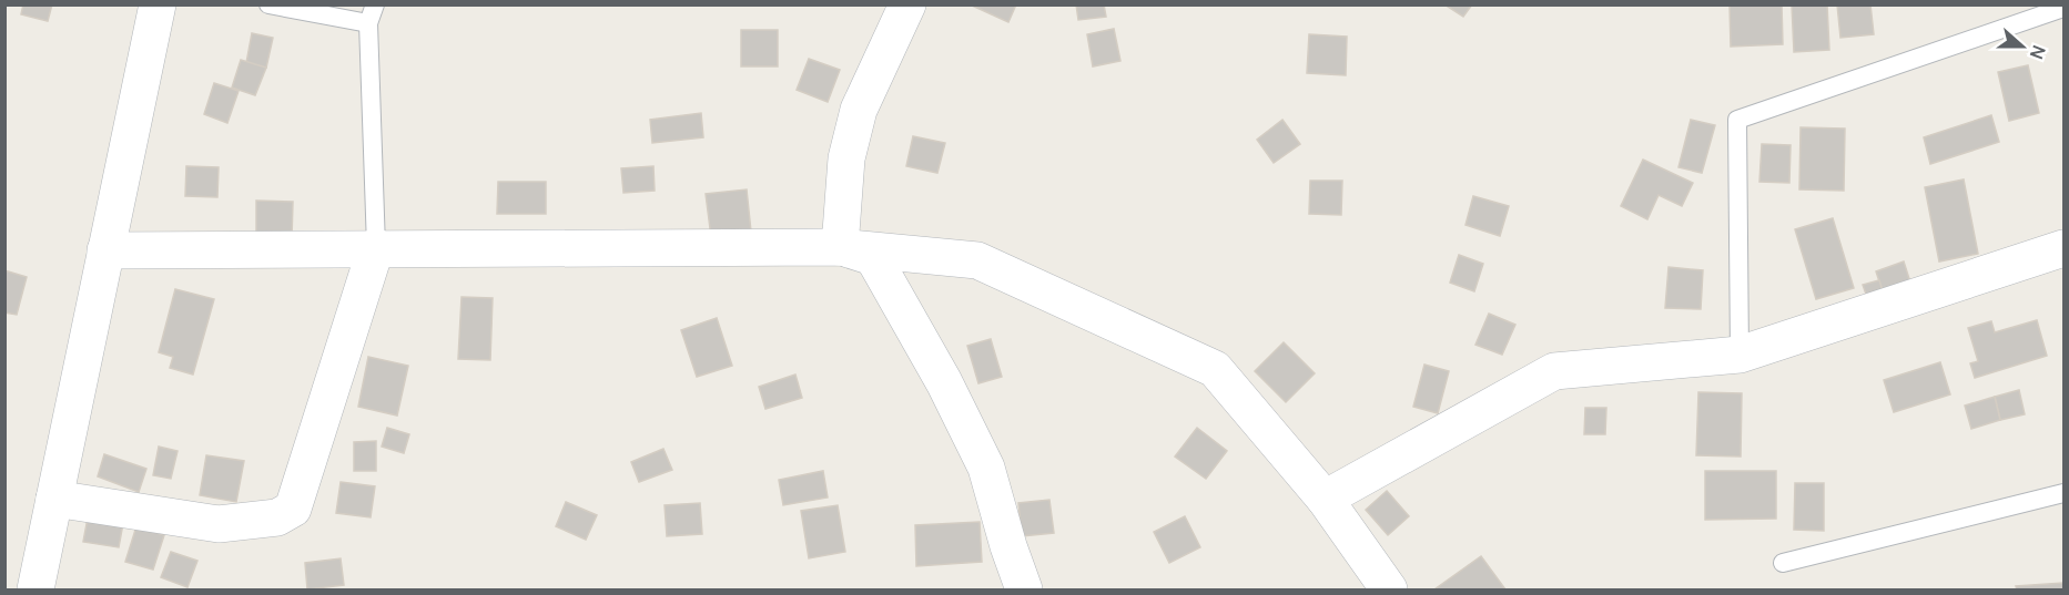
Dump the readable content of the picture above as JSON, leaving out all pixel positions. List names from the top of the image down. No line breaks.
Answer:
{"north":"right"}
